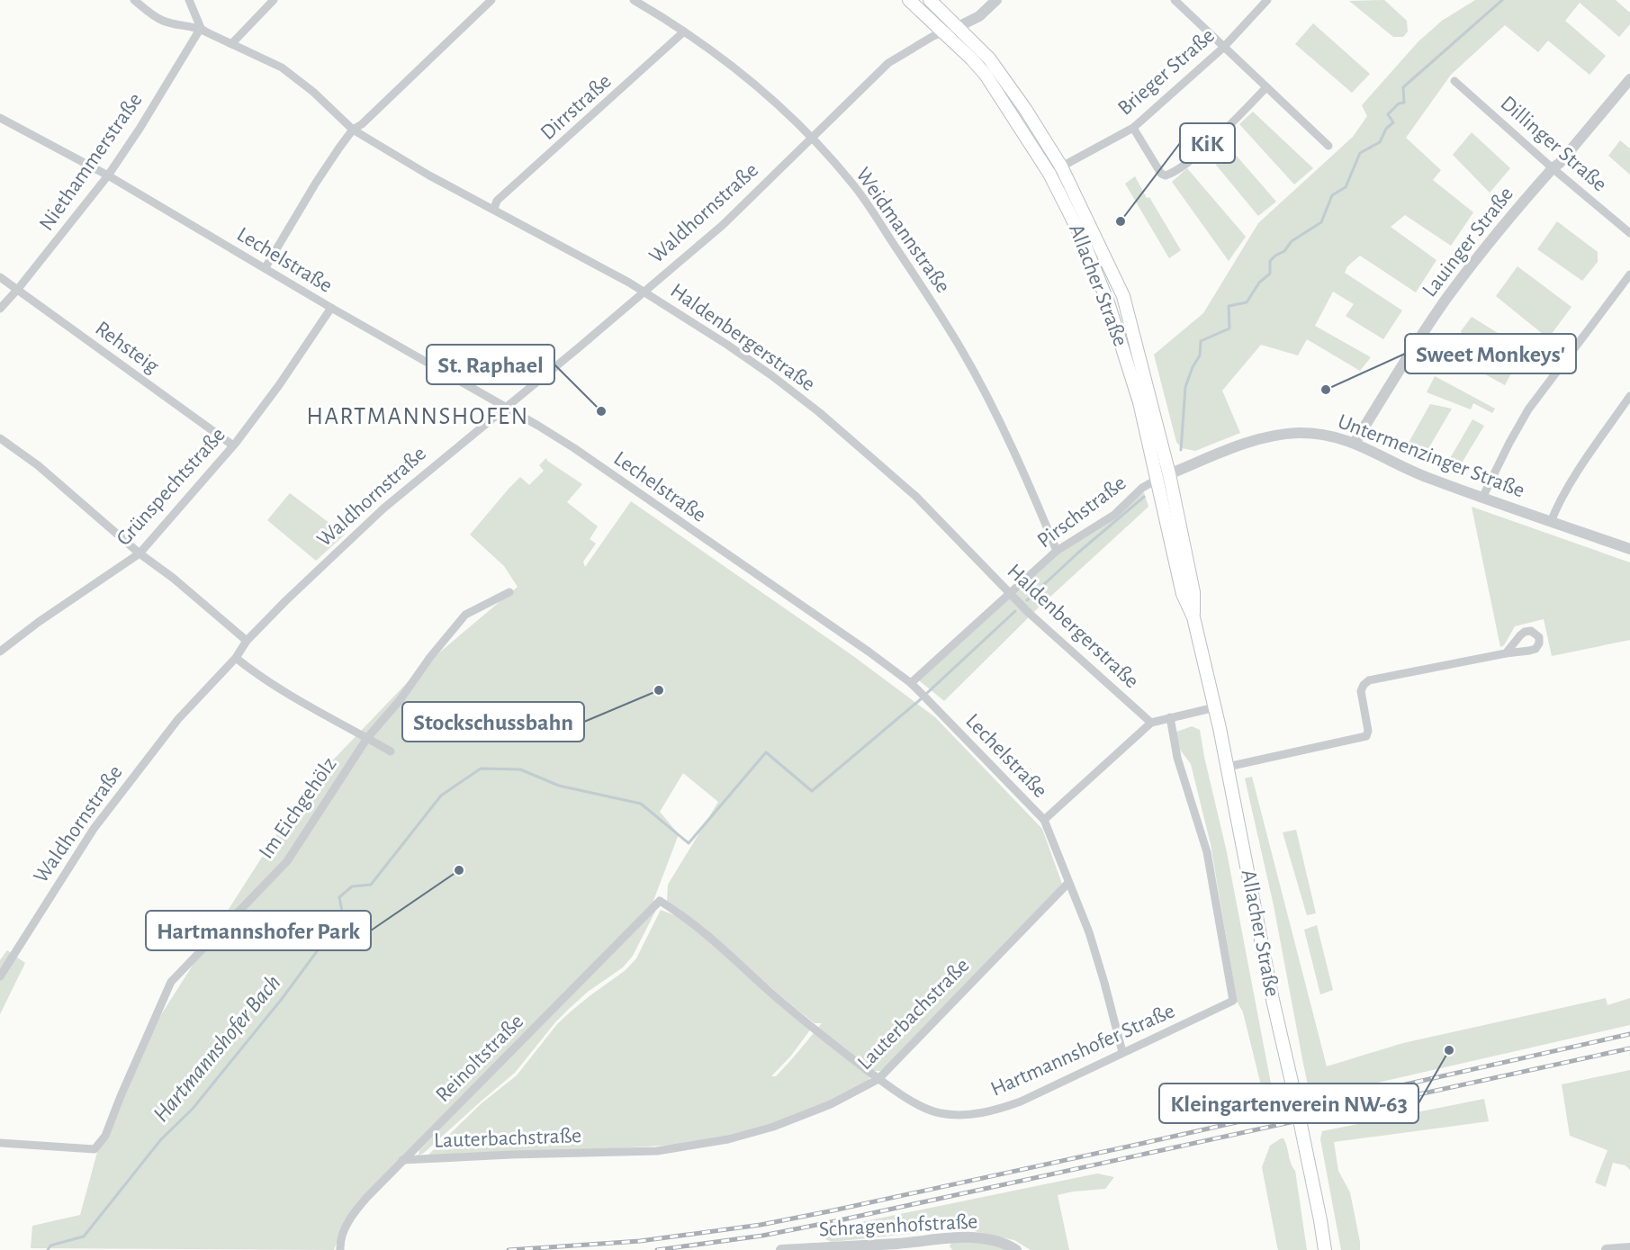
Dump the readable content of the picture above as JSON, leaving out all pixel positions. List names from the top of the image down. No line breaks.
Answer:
{"streets":{"main road":["Allacher Straße"],"street":["Brieger Straße","Dirrstraße","Dillinger Straße","Niethammerstraße","Waldhornstraße","Weidmannstraße","Lauinger Straße","Lechelstraße","Haldenbergerstraße","Rehsteig","Untermenzinger Straße","Grünspechtstraße","Pirschstraße","Im Eichgehölz","Lauterbachstraße","Hartmannshofer Straße","Reinoltstraße","Schragenhofstraße"]},"crossings":[["Brieger Straße","Allacher Straße"],["Dirrstraße","Weidmannstraße"],["Dirrstraße","Haldenbergerstraße"],["Dillinger Straße","Lauinger Straße"],["Niethammerstraße","Lechelstraße"],["Niethammerstraße","Haldenbergerstraße"],["Niethammerstraße","Rehsteig"],["Waldhornstraße","Weidmannstraße"],["Waldhornstraße","Lechelstraße"],["Waldhornstraße","Allacher Straße"],["Waldhornstraße","Haldenbergerstraße"],["Weidmannstraße","Pirschstraße"],["Lauinger Straße","Untermenzinger Straße"],["Lechelstraße","Grünspechtstraße"],["Lechelstraße","Pirschstraße"],["Lechelstraße","Lauterbachstraße"],["Lechelstraße","Hartmannshofer Straße"],["Allacher Straße","Untermenzinger Straße"],["Allacher Straße","Pirschstraße"],["Haldenbergerstraße","Pirschstraße"],["Rehsteig","Grünspechtstraße"],["Untermenzinger Straße","Pirschstraße"],["Lauterbachstraße","Hartmannshofer Straße"],["Lauterbachstraße","Reinoltstraße"],["Hartmannshofer Straße","Reinoltstraße"]],"districts":["HARTMANNSHOFEN"],"water":["Hartmannshofer Bach"],"places":["KiK","Sweet Monkeys'","St. Raphael","Stockschussbahn","Hartmannshofer Park","Kleingartenverein NW-63"]}
